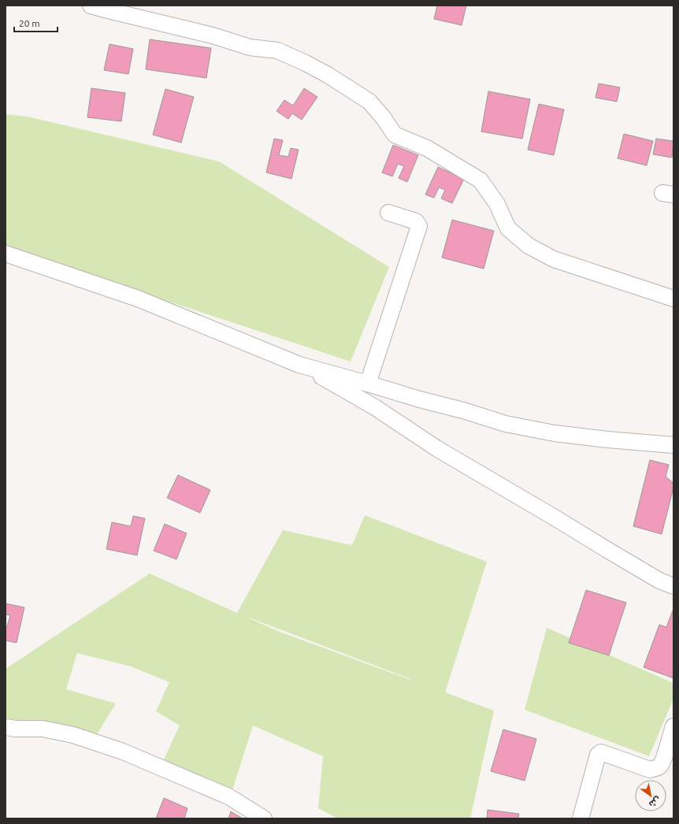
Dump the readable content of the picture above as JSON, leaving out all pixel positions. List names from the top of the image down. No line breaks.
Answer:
{"scale_bar":"20 m","north":"bottom right"}
